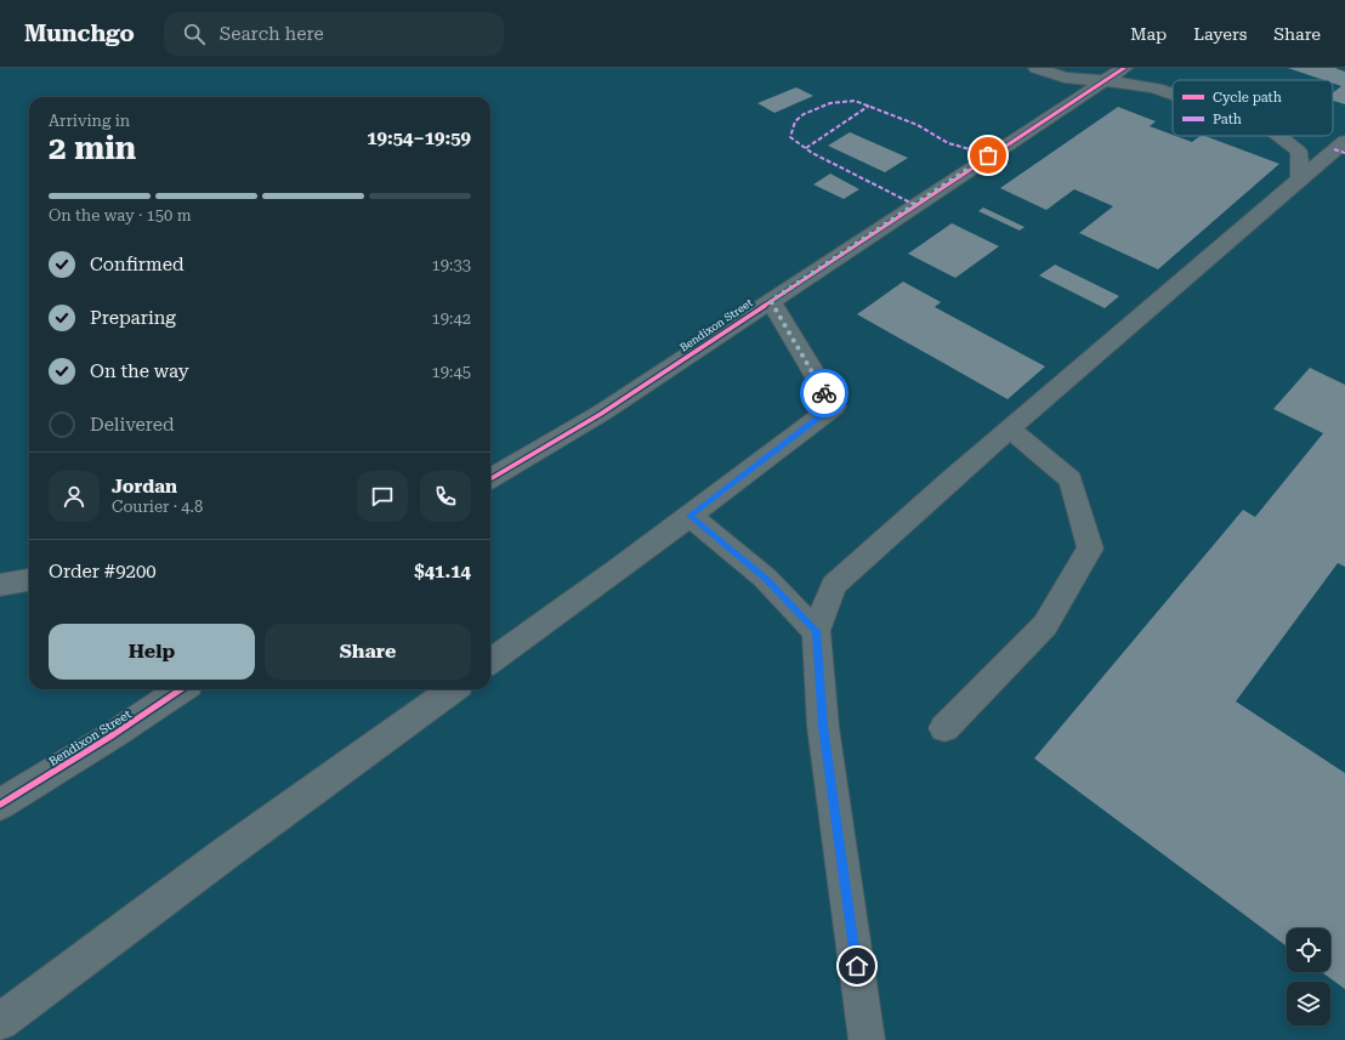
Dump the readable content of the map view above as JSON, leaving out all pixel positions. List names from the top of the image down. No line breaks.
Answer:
{"streets":{"street":["Bendixon Street"]},"legend":["Cycle path","Path"],"page":{"header":"Munchgo","search":"Search here","nav":["Map","Layers","Share"],"heading":["2 min","Arriving in","19:54–19:59"],"panel":["Jordan","Courier · 4.8","Order #9200","$41.14"],"bar":"On the way · 150 m","list":[["Confirmed","19:33"],["Preparing","19:42"],["On the way","19:45"],"Delivered"],"buttons":["Help","Share"]}}
